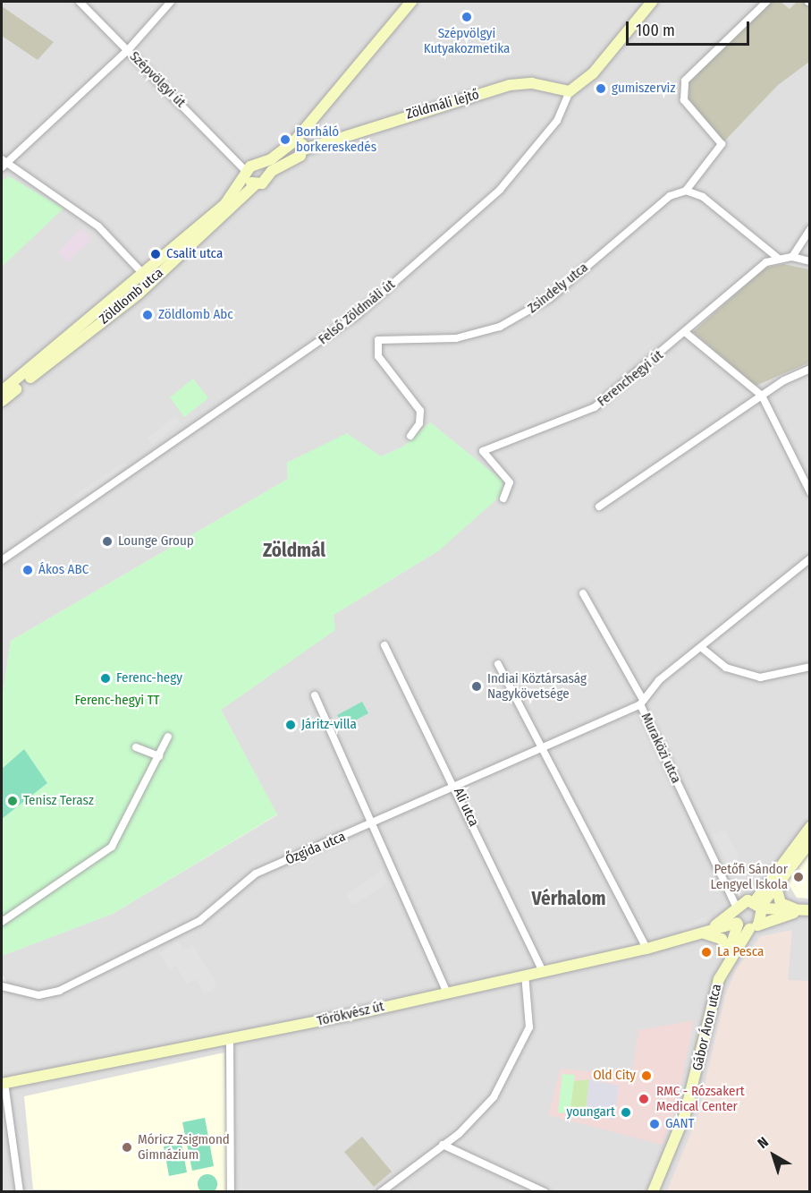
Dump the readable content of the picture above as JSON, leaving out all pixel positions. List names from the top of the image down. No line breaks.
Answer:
{"streets":{"street":["Szépvölgyi út","Zöldmáli lejtő","Zsindely utca","Zöldlomb utca","Felső Zöldmáli út","Ferenchegyi út","Muraközi utca","Ali utca","Őzgida utca","Törökvész út","Gábor Áron utca"]},"crossings":[["Szépvölgyi út","Zöldlomb utca"],["Zöldmáli lejtő","Felső Zöldmáli út"],["Muraközi utca","Őzgida utca"],["Muraközi utca","Törökvész út"],["Ali utca","Őzgida utca"],["Ali utca","Törökvész út"]],"districts":["Zöldmál","Vérhalom"],"parks":["Ferenc-hegyi TT"],"places":["Szépvölgyi Kutyakozmetika","gumiszerviz","Borháló borkereskedés","Csalit utca","Zöldlomb Abc","Lounge Group","Ákos ABC","Ferenc-hegy","Indiai Köztársaság Nagykövetsége","Járitz-villa","Tenisz Terasz","Petőfi Sándor Lengyel Iskola","La Pesca","Old City","RMC - Rózsakert Medical Center","youngart","GANT","Móricz Zsigmond Gimnázium"],"scale_bar":"100 m","north":"top left"}
